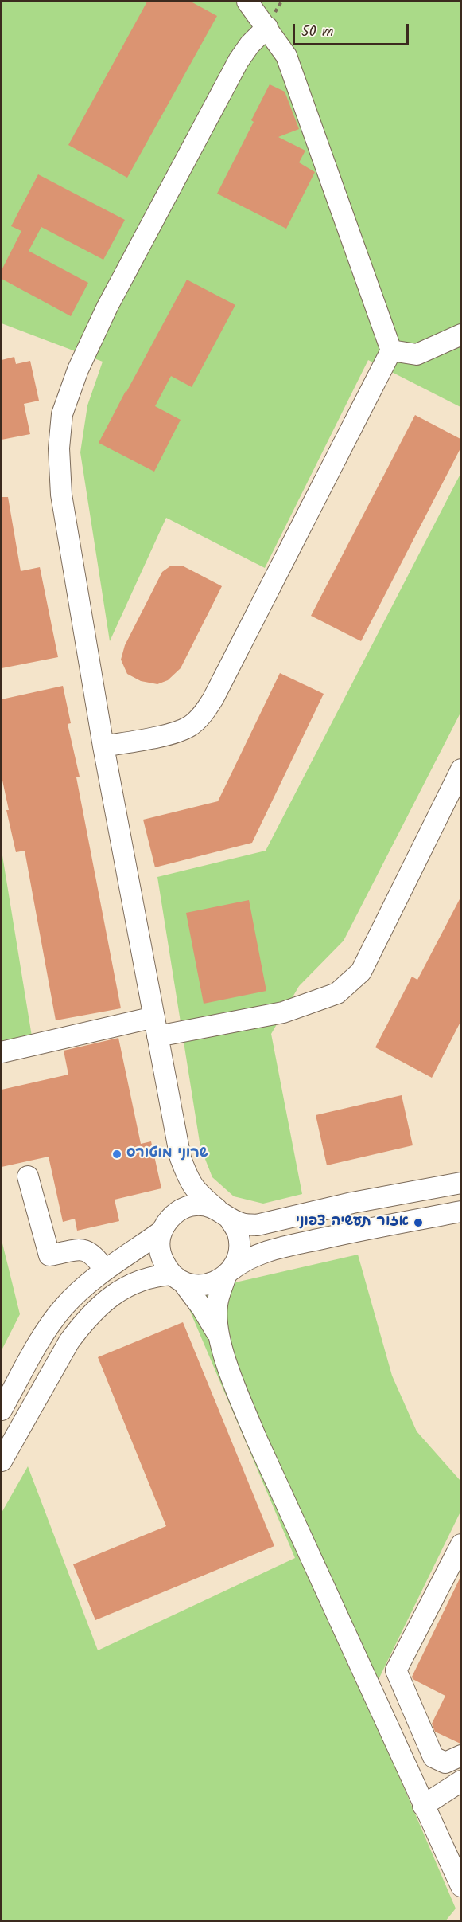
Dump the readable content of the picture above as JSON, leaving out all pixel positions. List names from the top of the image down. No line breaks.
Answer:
{"places":["שרוני מוטורס","אזור תעשיה צפוני"],"scale_bar":"50 m"}
